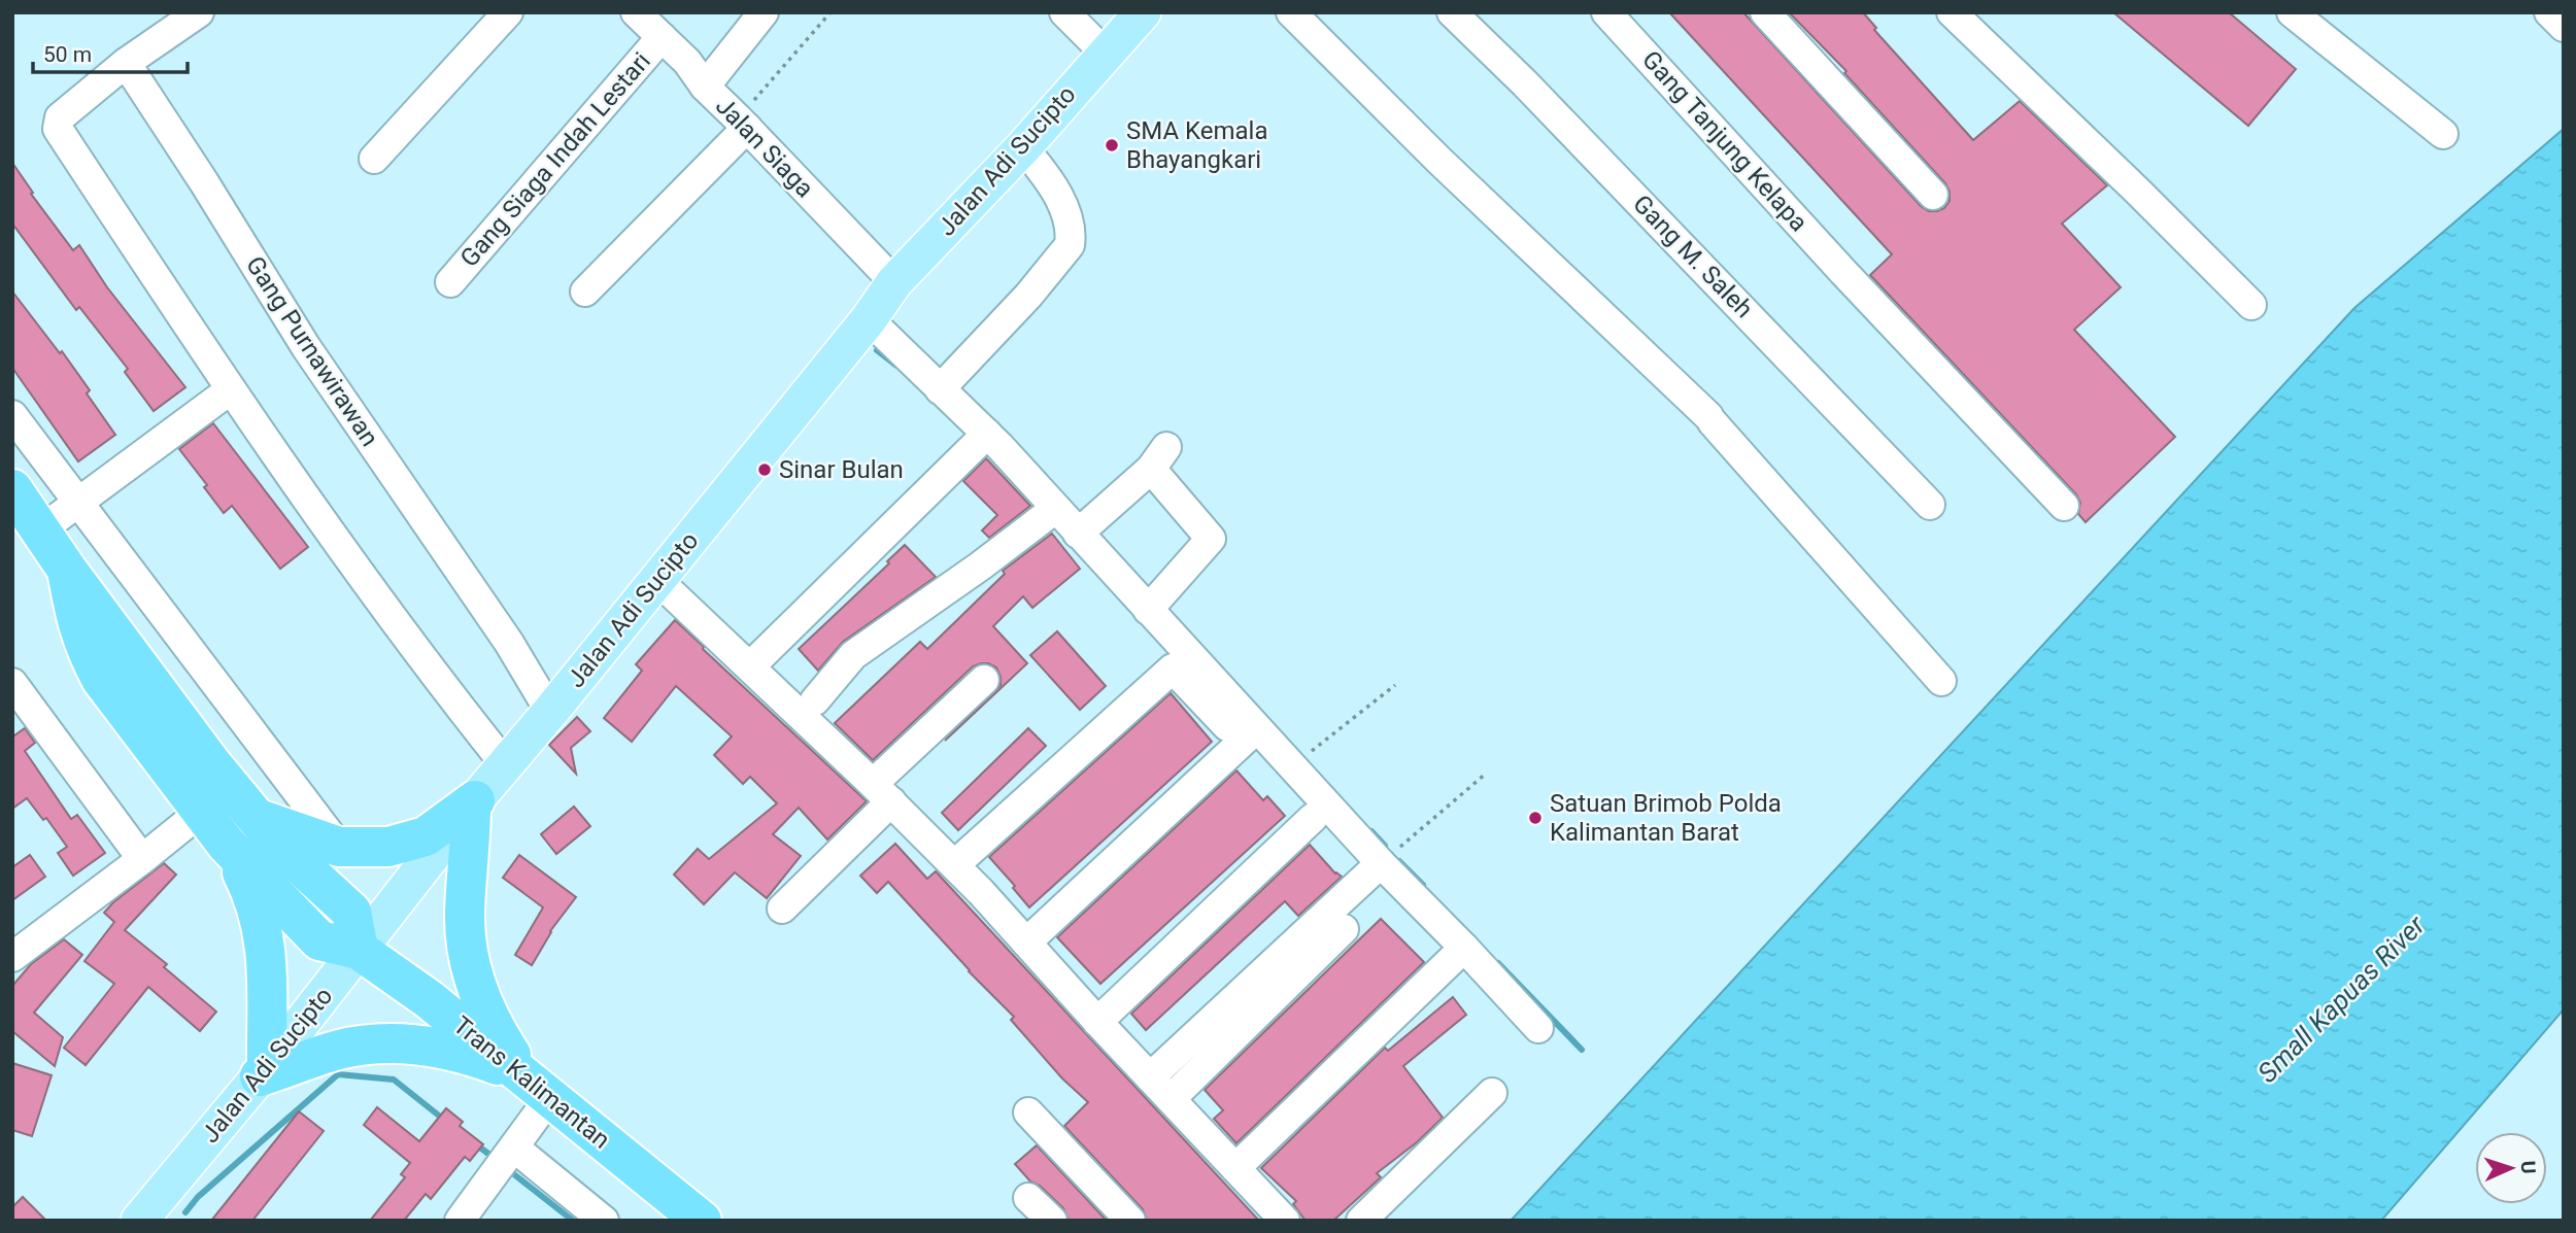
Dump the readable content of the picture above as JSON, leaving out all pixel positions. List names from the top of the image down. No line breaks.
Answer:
{"streets":{"highway":["Trans Kalimantan"],"main road":["Jalan Adi Sucipto"],"street":["Gang Tanjung Kelapa","Jalan Siaga","Gang Siaga Indah Lestari","Gang M. Saleh","Gang Purnawirawan"]},"crossings":[["Jalan Siaga","Gang Siaga Indah Lestari"],["Jalan Siaga","Jalan Adi Sucipto"],["Jalan Adi Sucipto","Gang Purnawirawan"],["Jalan Adi Sucipto","Trans Kalimantan"]],"water":["Small Kapuas River"],"places":["SMA Kemala Bhayangkari","Sinar Bulan","Satuan Brimob Polda Kalimantan Barat"],"scale_bar":"50 m","north":"right"}
